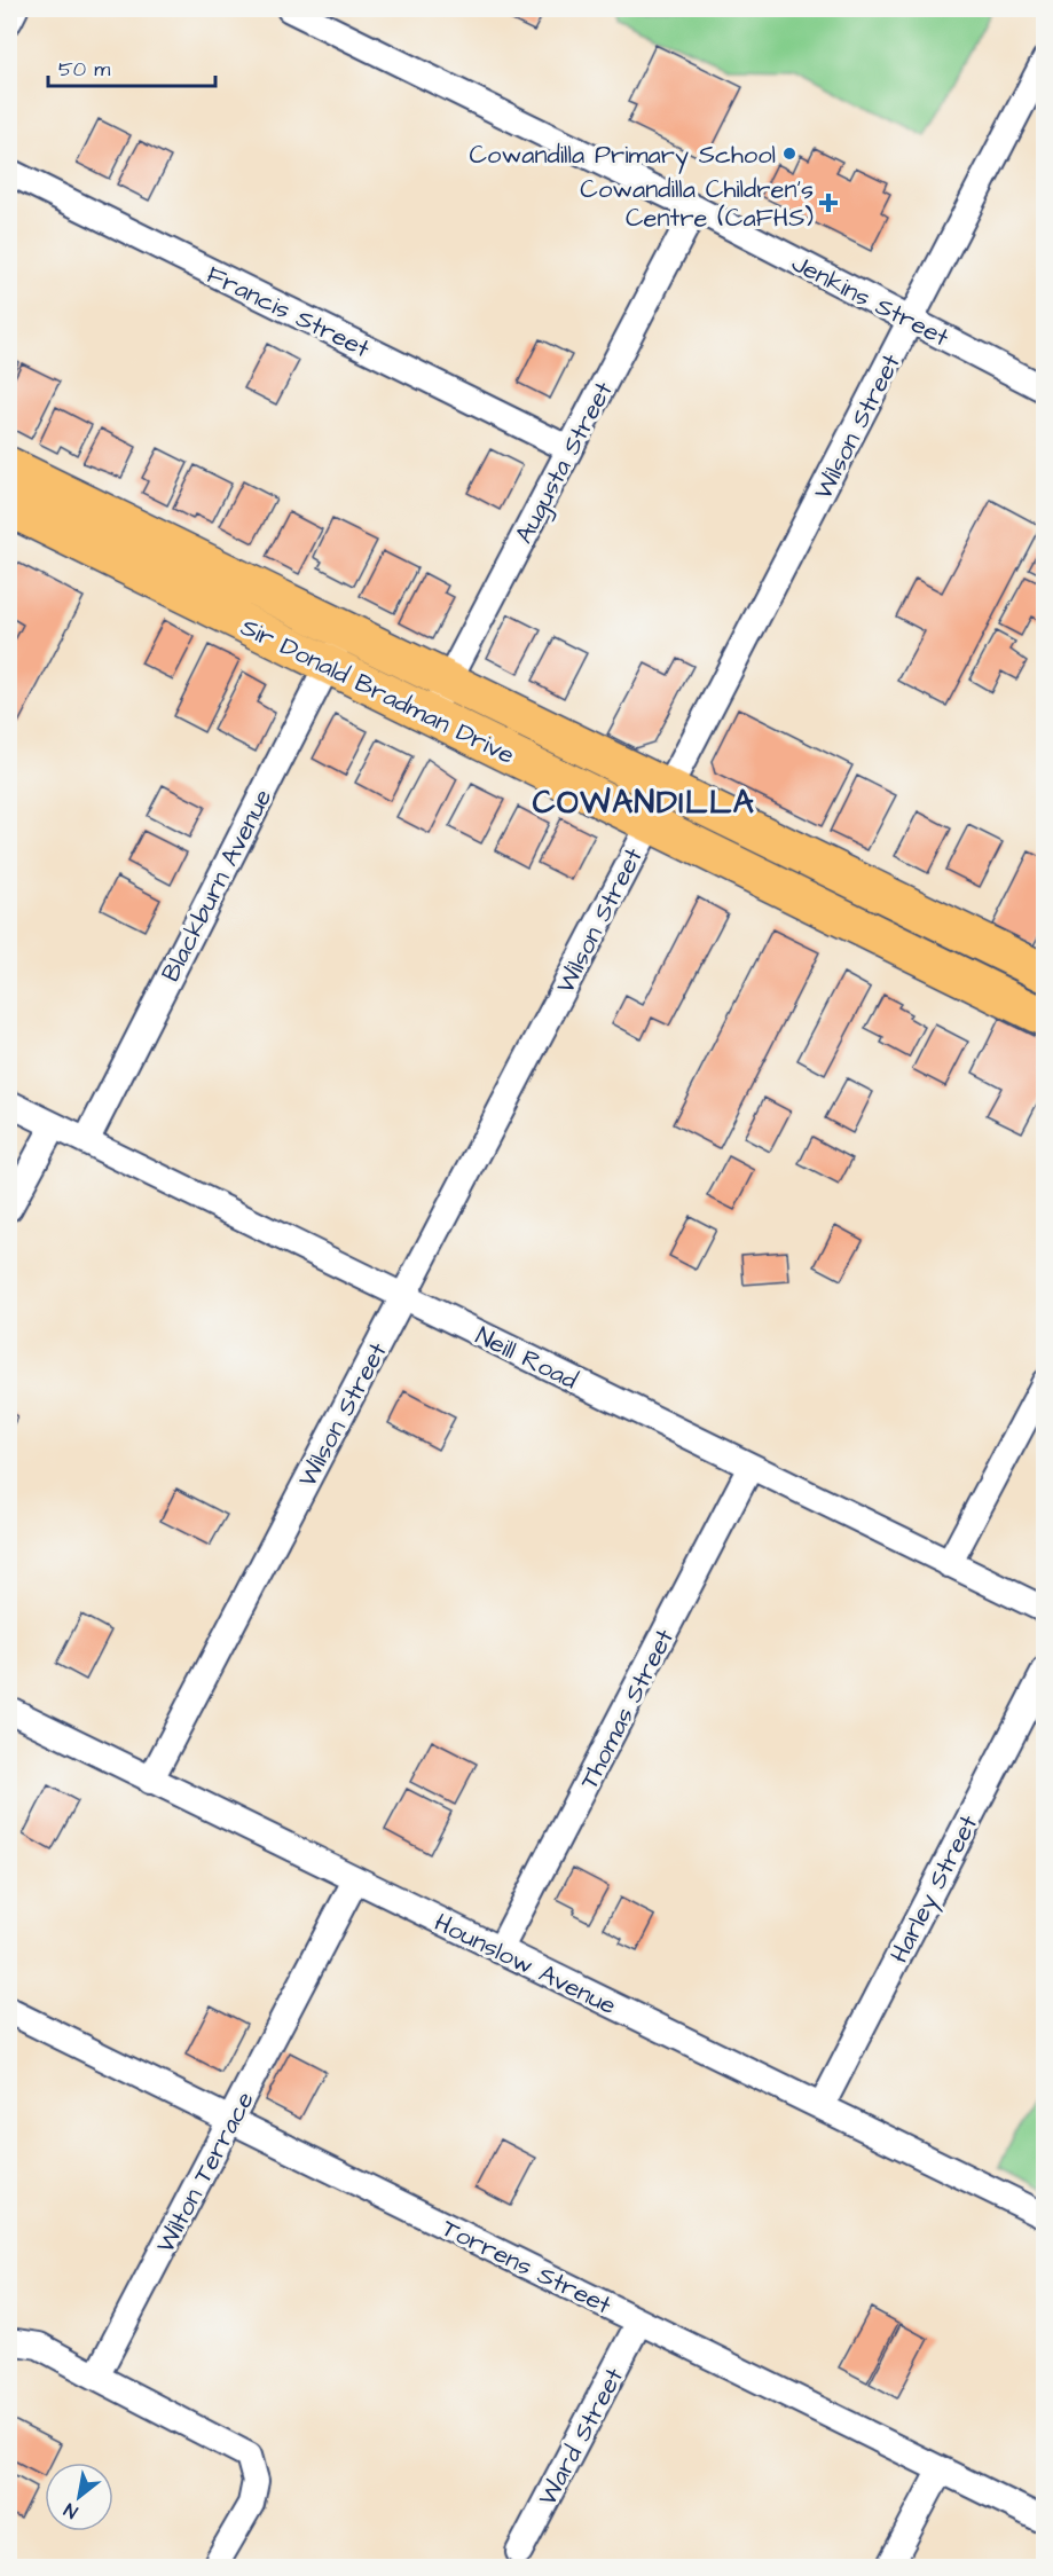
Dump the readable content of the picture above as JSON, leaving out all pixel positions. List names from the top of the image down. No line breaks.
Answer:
{"streets":{"main road":["Sir Donald Bradman Drive"],"street":["Jenkins Street","Francis Street","Wilson Street","Augusta Street","Blackburn Avenue","Neill Road","Thomas Street","Harley Street","Hounslow Avenue","Wilton Terrace","Torrens Street","Ward Street"]},"crossings":[["Jenkins Street","Wilson Street"],["Jenkins Street","Augusta Street"],["Francis Street","Augusta Street"],["Wilson Street","Sir Donald Bradman Drive"],["Wilson Street","Neill Road"],["Wilson Street","Hounslow Avenue"],["Augusta Street","Sir Donald Bradman Drive"],["Sir Donald Bradman Drive","Blackburn Avenue"],["Blackburn Avenue","Neill Road"],["Neill Road","Thomas Street"],["Thomas Street","Hounslow Avenue"],["Harley Street","Hounslow Avenue"],["Hounslow Avenue","Wilton Terrace"],["Wilton Terrace","Torrens Street"],["Torrens Street","Ward Street"]],"districts":["COWANDILLA"],"places":{"other":["Cowandilla Primary School"],"health":["Cowandilla Children’s Centre (CaFHS)"]},"scale_bar":"50 m","north":"bottom left"}
